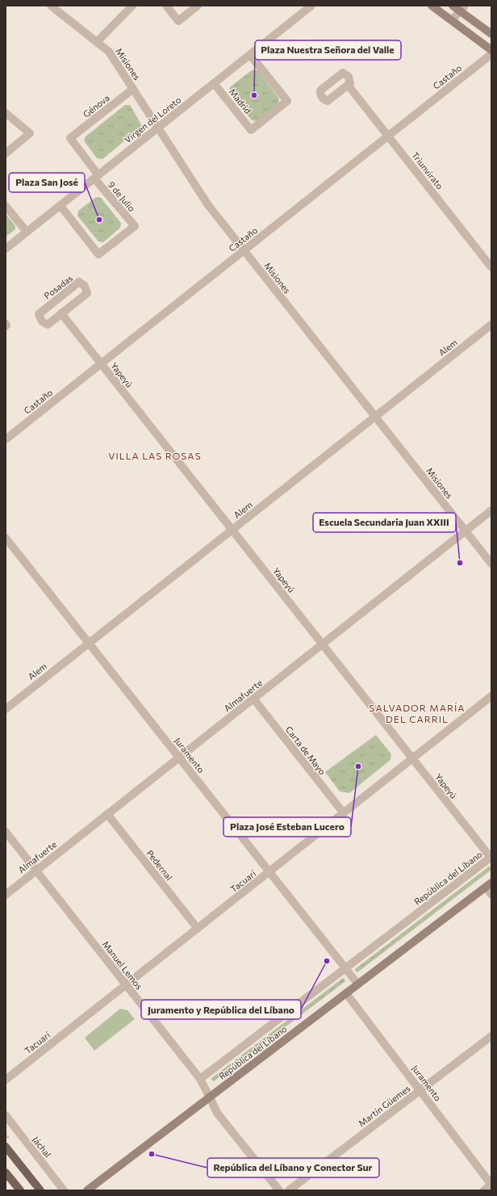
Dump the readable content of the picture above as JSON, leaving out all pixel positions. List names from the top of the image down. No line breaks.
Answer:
{"streets":{"main road":["República del Líbano"],"street":["Misiones","Castaño","Madrid","Génova","Virgen del Loreto","Triunvirato","9 de Julio","Posadas","Alem","Yapeyú","Almafuerte","Carta de Mayo","Juramento","Pedernal","Tacuarí","Manuel Lemos","Martín Güemes","Jáchal"]},"crossings":[["Misiones","Castaño"],["Misiones","Génova"],["Misiones","Virgen del Loreto"],["Misiones","Alem"],["Misiones","Almafuerte"],["Castaño","Triunvirato"],["Castaño","Yapeyú"],["Madrid","Virgen del Loreto"],["Génova","9 de Julio"],["Virgen del Loreto","9 de Julio"],["Posadas","Yapeyú"],["Alem","Yapeyú"],["Alem","Juramento"],["Yapeyú","Almafuerte"],["Yapeyú","República del Líbano"],["Yapeyú","Tacuarí"],["Almafuerte","Carta de Mayo"],["Almafuerte","Juramento"],["Almafuerte","Pedernal"],["Almafuerte","Manuel Lemos"],["Carta de Mayo","Tacuarí"],["Juramento","República del Líbano"],["Juramento","Tacuarí"],["Juramento","Martín Güemes"],["Pedernal","Tacuarí"],["República del Líbano","Manuel Lemos"],["Tacuarí","Manuel Lemos"]],"districts":["VILLA LAS ROSAS","SALVADOR MARÍA DEL CARRIL"],"places":["Plaza Nuestra Señora del Valle","Plaza San José","Escuela Secundaria Juan XXIII","Plaza José Esteban Lucero","Juramento y República del Líbano","República del Líbano y Conector Sur"]}
